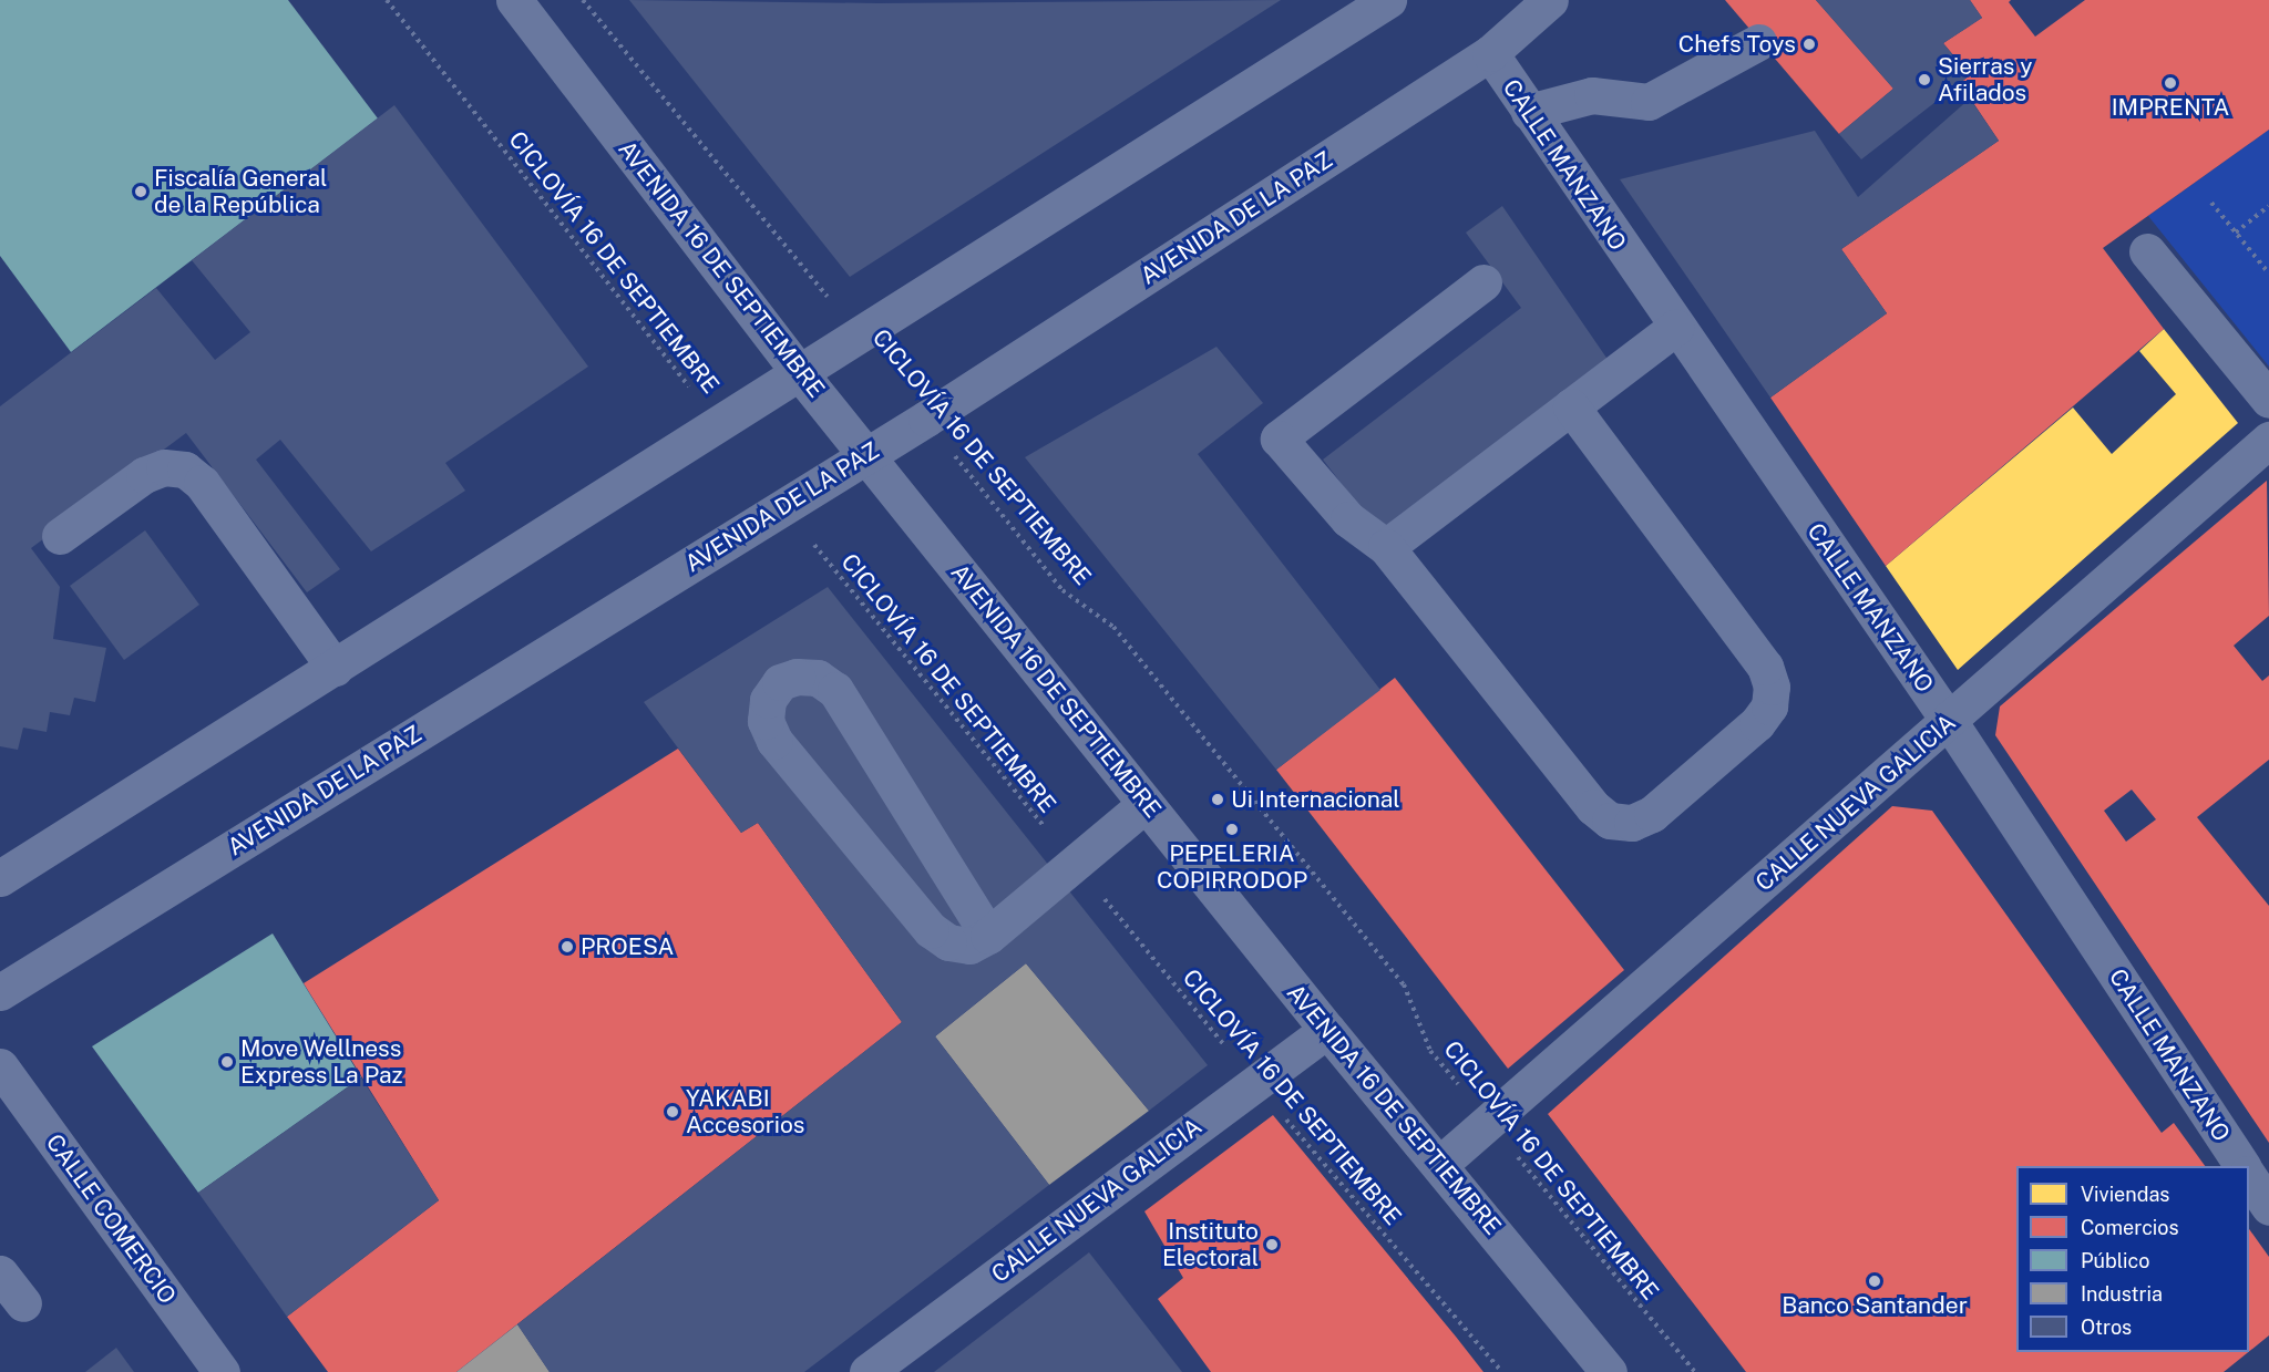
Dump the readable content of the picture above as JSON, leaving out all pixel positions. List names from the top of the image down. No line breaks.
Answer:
{"streets":{"street":["CALLE MANZANO","AVENIDA DE LA PAZ","AVENIDA 16 DE SEPTIEMBRE","CALLE NUEVA GALICIA","CALLE COMERCIO"],"path":["CICLOVÍA 16 DE SEPTIEMBRE"]},"crossings":[["CALLE MANZANO","AVENIDA DE LA PAZ"],["CALLE MANZANO","CALLE NUEVA GALICIA"],["AVENIDA DE LA PAZ","CICLOVÍA 16 DE SEPTIEMBRE"],["AVENIDA DE LA PAZ","AVENIDA 16 DE SEPTIEMBRE"],["CICLOVÍA 16 DE SEPTIEMBRE","CALLE NUEVA GALICIA"],["AVENIDA 16 DE SEPTIEMBRE","CALLE NUEVA GALICIA"]],"places":["Chefs Toys","Sierras y Afilados","IMPRENTA","Fiscalía General de la República","Ui Internacional","PEPELERIA COPIRRODOP","PROESA","Move Wellness Express La Paz","YAKABI Accesorios","Instituto Electoral","Banco Santander"],"legend":["Viviendas","Comercios","Público","Industria","Otros"]}
